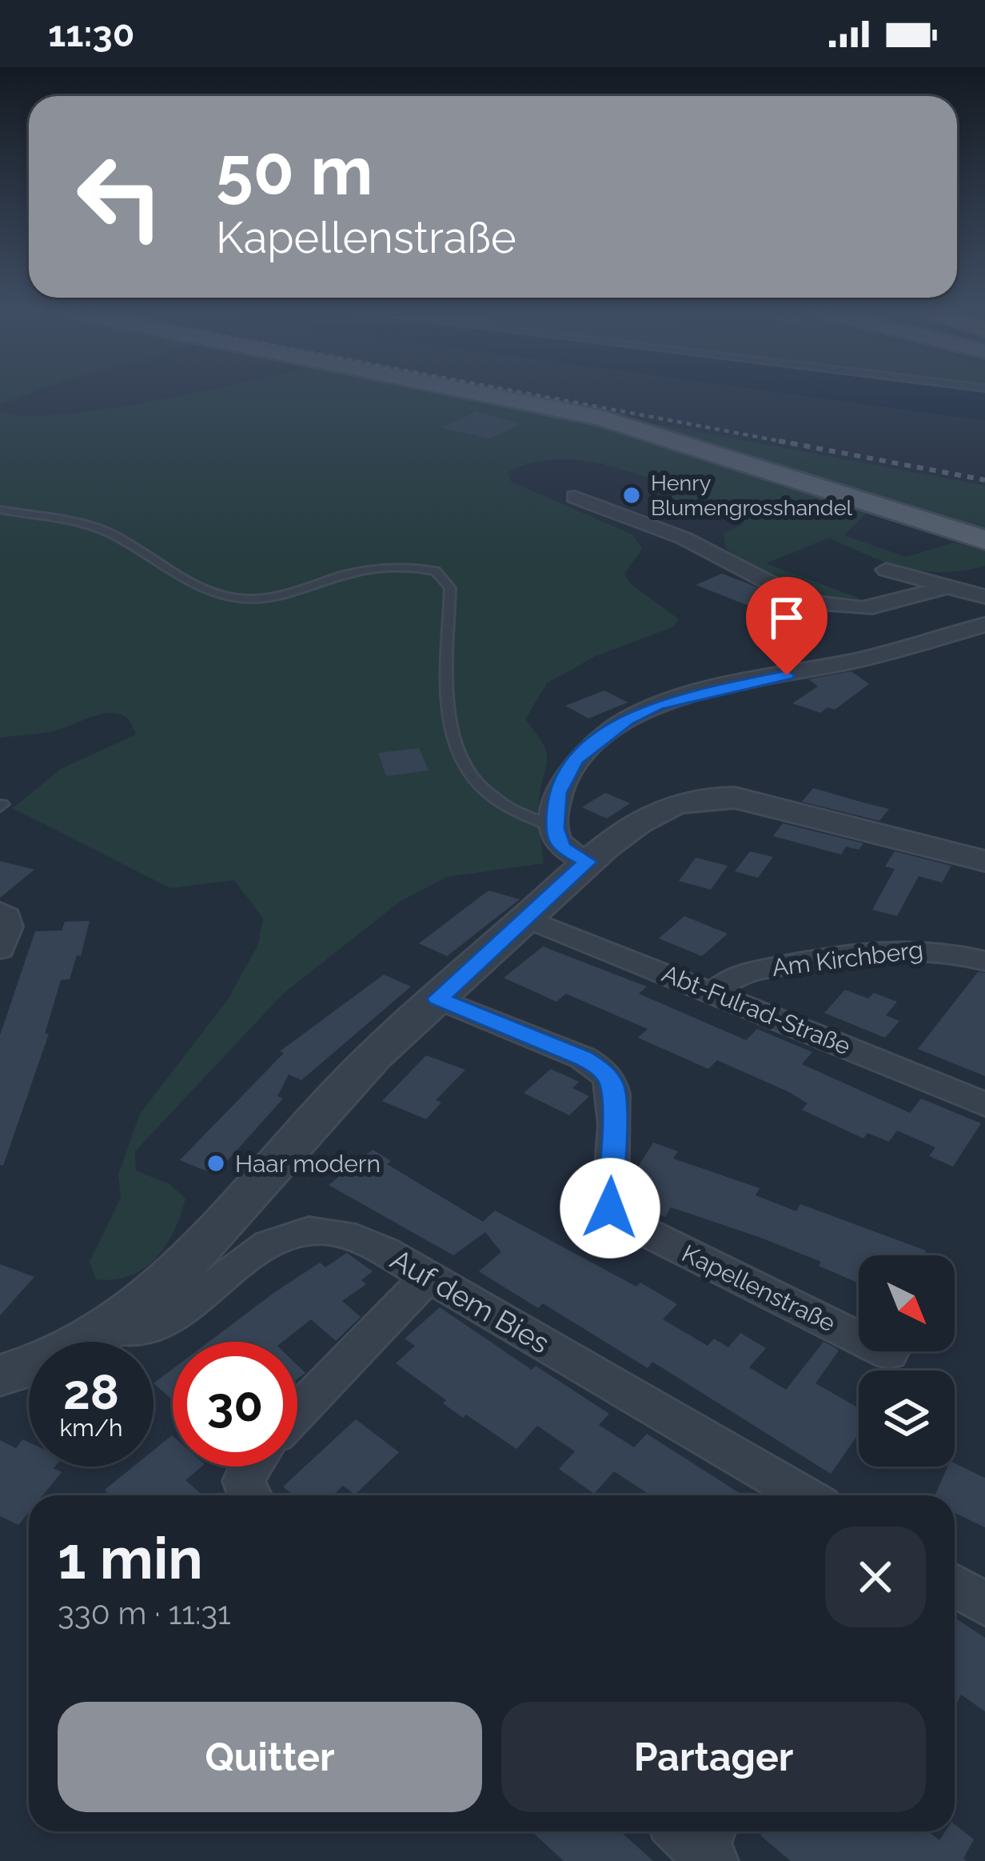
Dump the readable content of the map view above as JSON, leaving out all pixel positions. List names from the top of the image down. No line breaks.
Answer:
{"streets":{"street":["Am Kirchberg","Abt-Fulrad-Straße","Kapellenstraße","Auf dem Bies"]},"crossings":[["Am Kirchberg","Abt-Fulrad-Straße"]],"places":["Henry Blumengrosshandel","Haar modern"],"north":"bottom right","page":{"status":"11:30","turn":["50 m","Kapellenstraße"],"speed":"28 km/h","limit":"30","heading":["1 min","330 m · 11:31"],"buttons":["Quitter","Partager"]}}
